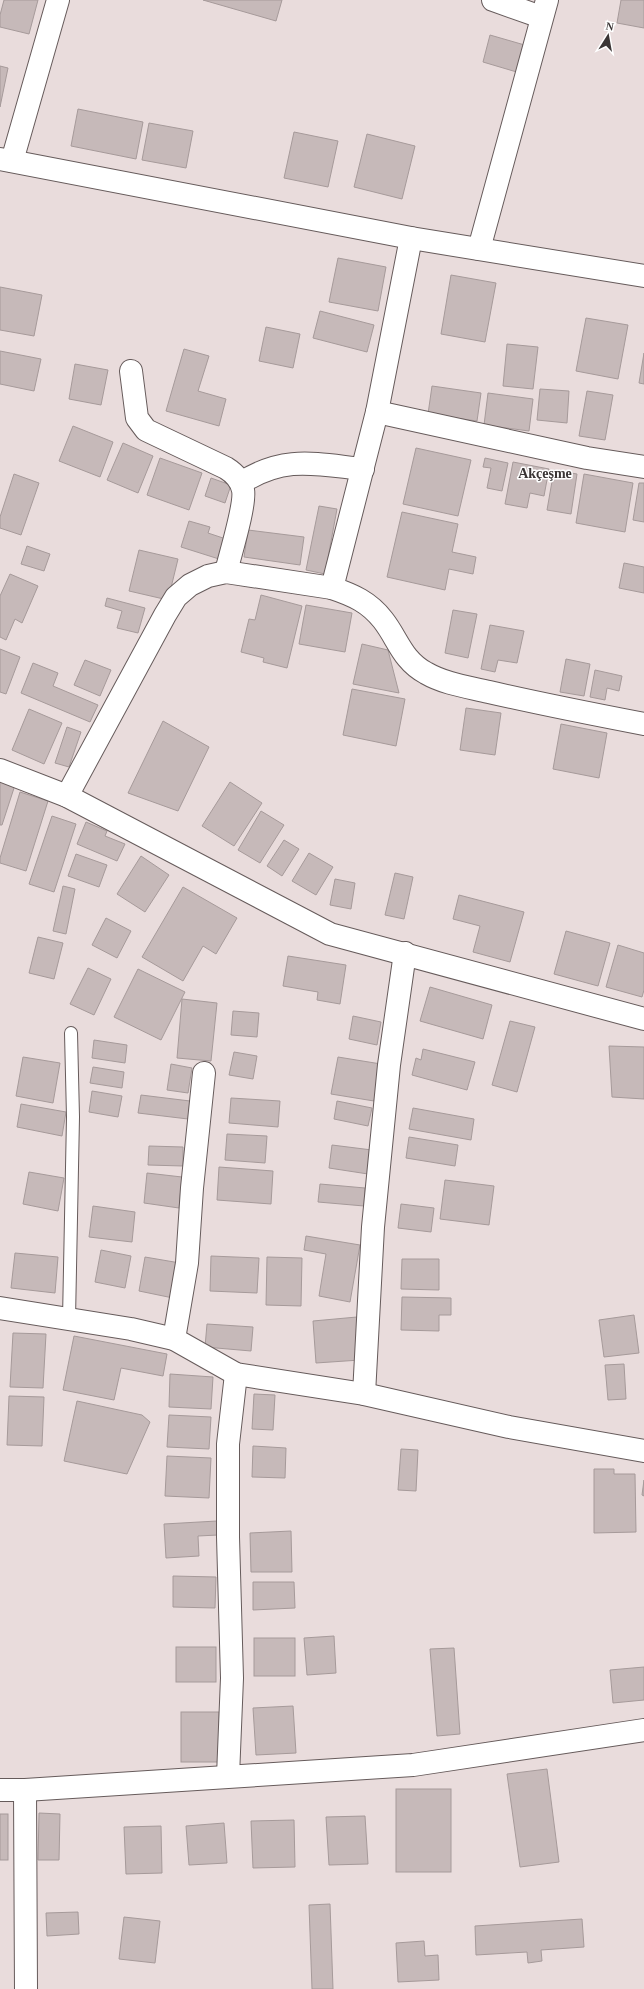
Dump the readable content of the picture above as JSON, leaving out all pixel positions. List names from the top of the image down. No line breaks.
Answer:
{"districts":["Akçeşme"],"north":"top"}
